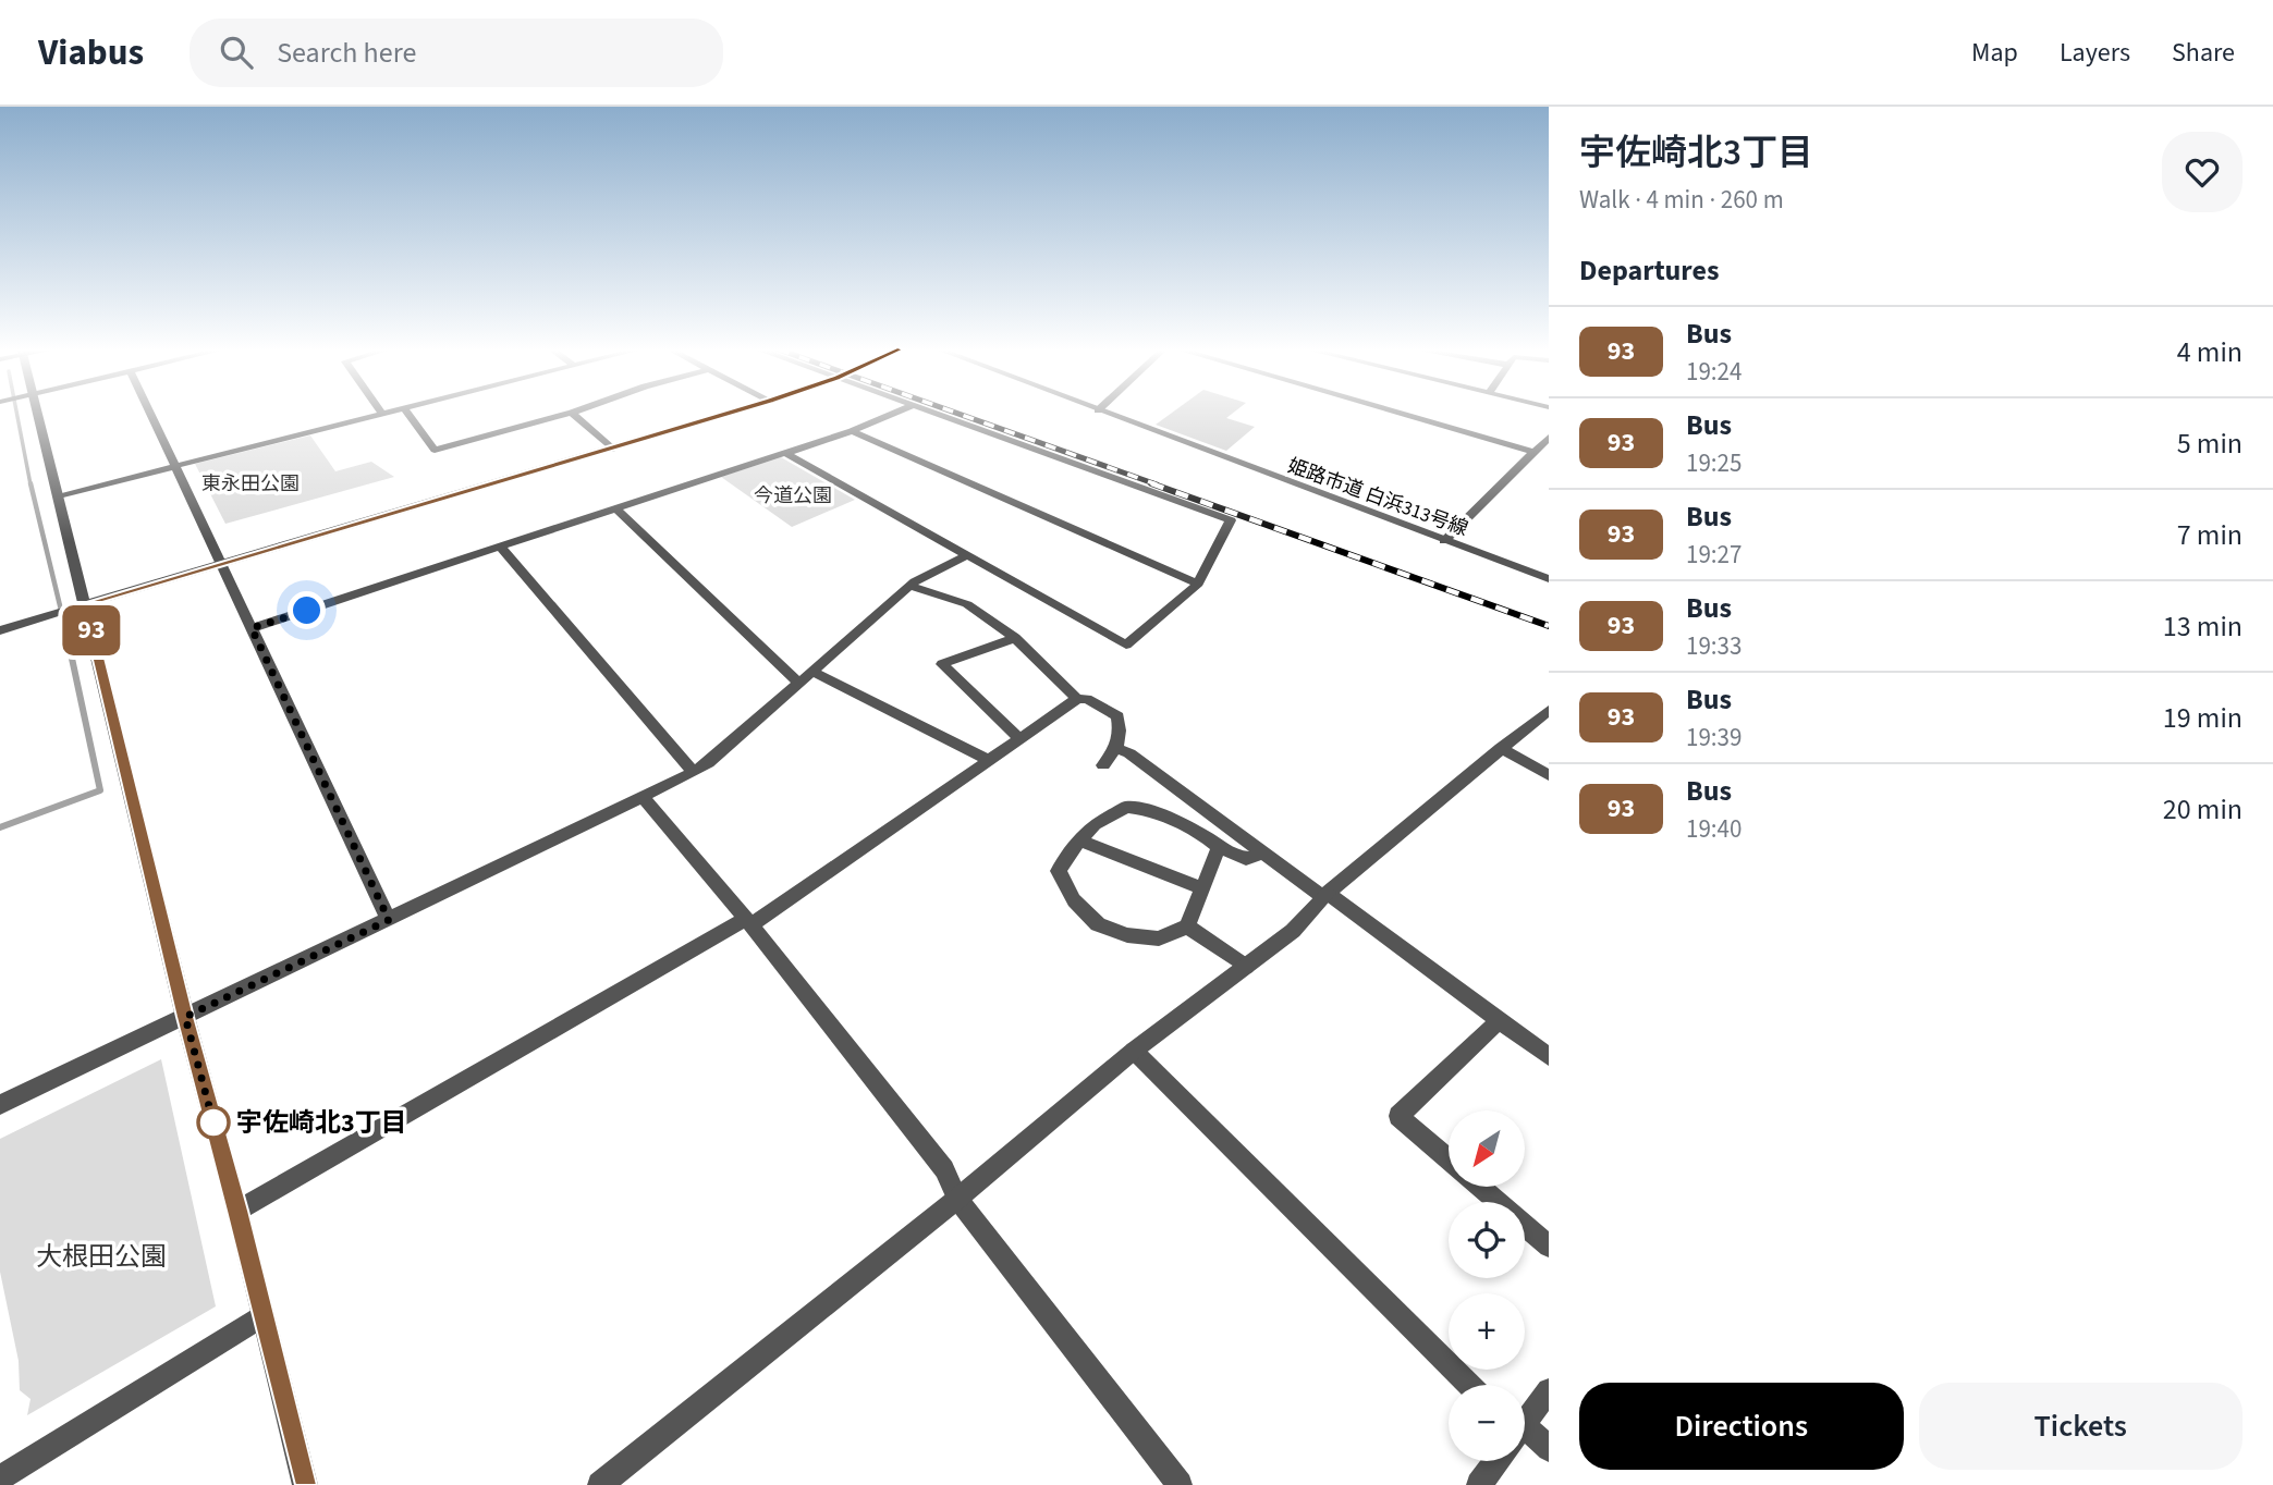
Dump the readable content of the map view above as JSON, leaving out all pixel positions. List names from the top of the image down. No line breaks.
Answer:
{"streets":{"street":["姫路市道 白浜313号線"]},"parks":["東永田公園","今道公園","大根田公園"],"places":["宇佐崎北3丁目"],"lines":["bus line 93"],"north":"bottom left","page":{"header":"Viabus","search":"Search here","nav":["Map","Layers","Share"],"on_map":"93","heading":[["宇佐崎北3丁目","Walk · 4 min · 260 m"],"Departures"],"list":[{"mark":"93","name":"Bus","note":"19:24","value":"4 min"},{"mark":"93","name":"Bus","note":"19:25","value":"5 min"},{"mark":"93","name":"Bus","note":"19:27","value":"7 min"},{"mark":"93","name":"Bus","note":"19:33","value":"13 min"},{"mark":"93","name":"Bus","note":"19:39","value":"19 min"},{"mark":"93","name":"Bus","note":"19:40","value":"20 min"}],"map_buttons":["+","−"],"buttons":["Directions","Tickets"]}}
